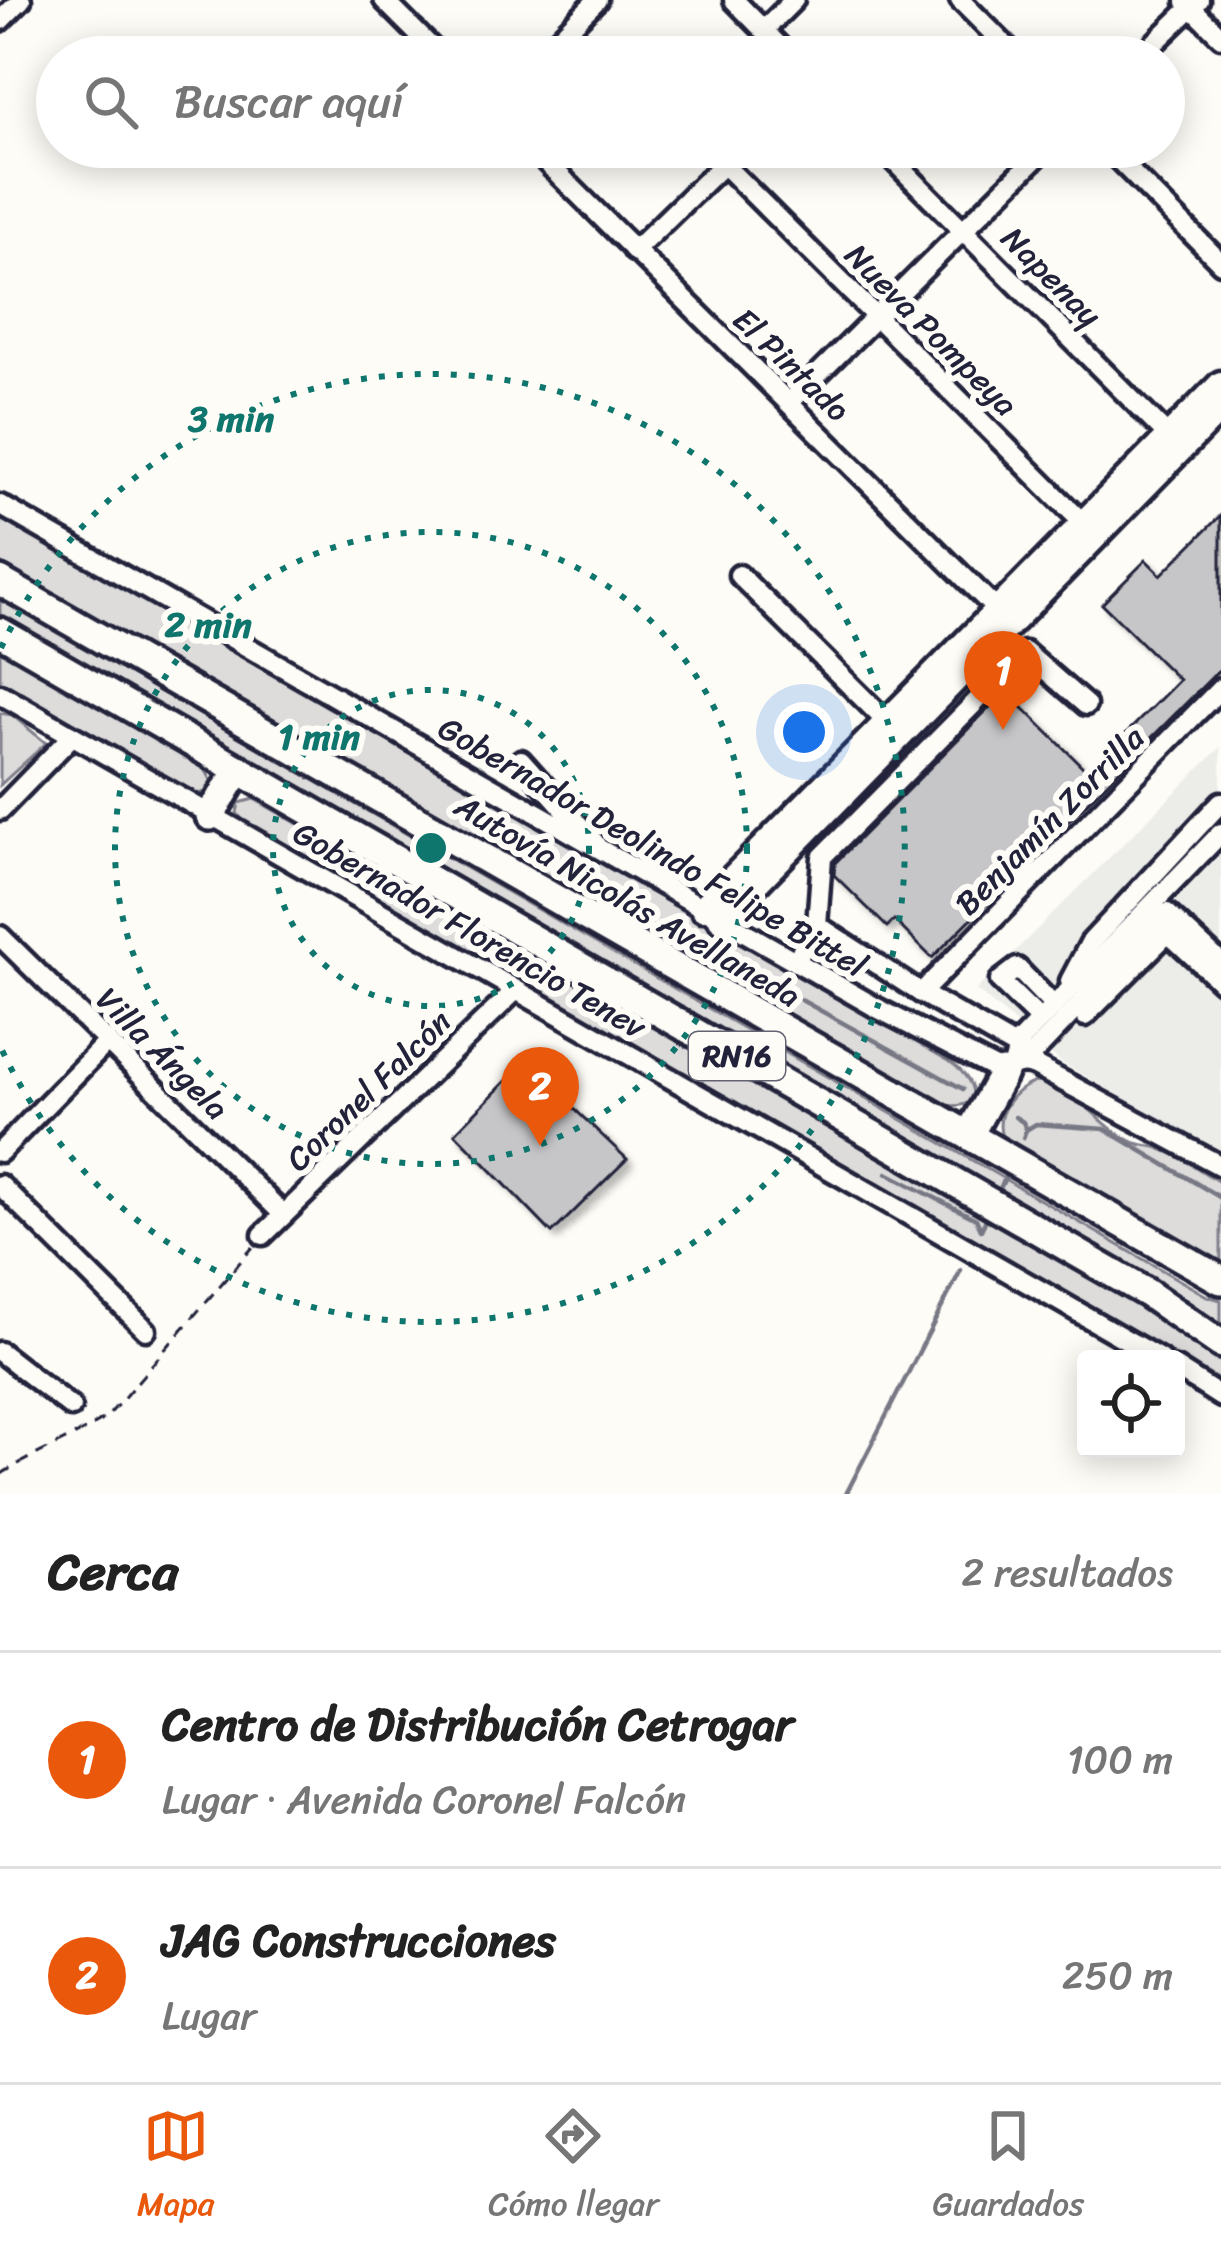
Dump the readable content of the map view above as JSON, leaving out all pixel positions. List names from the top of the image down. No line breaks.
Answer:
{"streets":{"highway":["Autovía Nicolás Avellaneda","RN16"],"street":["Napenay","Nueva Pompeya","El Pintado","Benjamín Zorrilla","Gobernador Deolindo Felipe Bittel","Gobernador Florencio Tenev","Villa Ángela","Coronel Falcón"]},"crossings":[["Gobernador Florencio Tenev","Coronel Falcón"],["Villa Ángela","Coronel Falcón"]],"page":{"search":"Buscar aquí","pins":["1","2"],"heading":["Cerca","2 resultados"],"list":[{"mark":"1","name":"Centro de Distribución Cetrogar","note":"Lugar · Avenida Coronel Falcón","value":"100 m"},{"mark":"2","name":"JAG Construcciones","note":"Lugar","value":"250 m"}],"nav":["Mapa","Cómo llegar","Guardados"]},"rings":["3 min","2 min","1 min"]}
